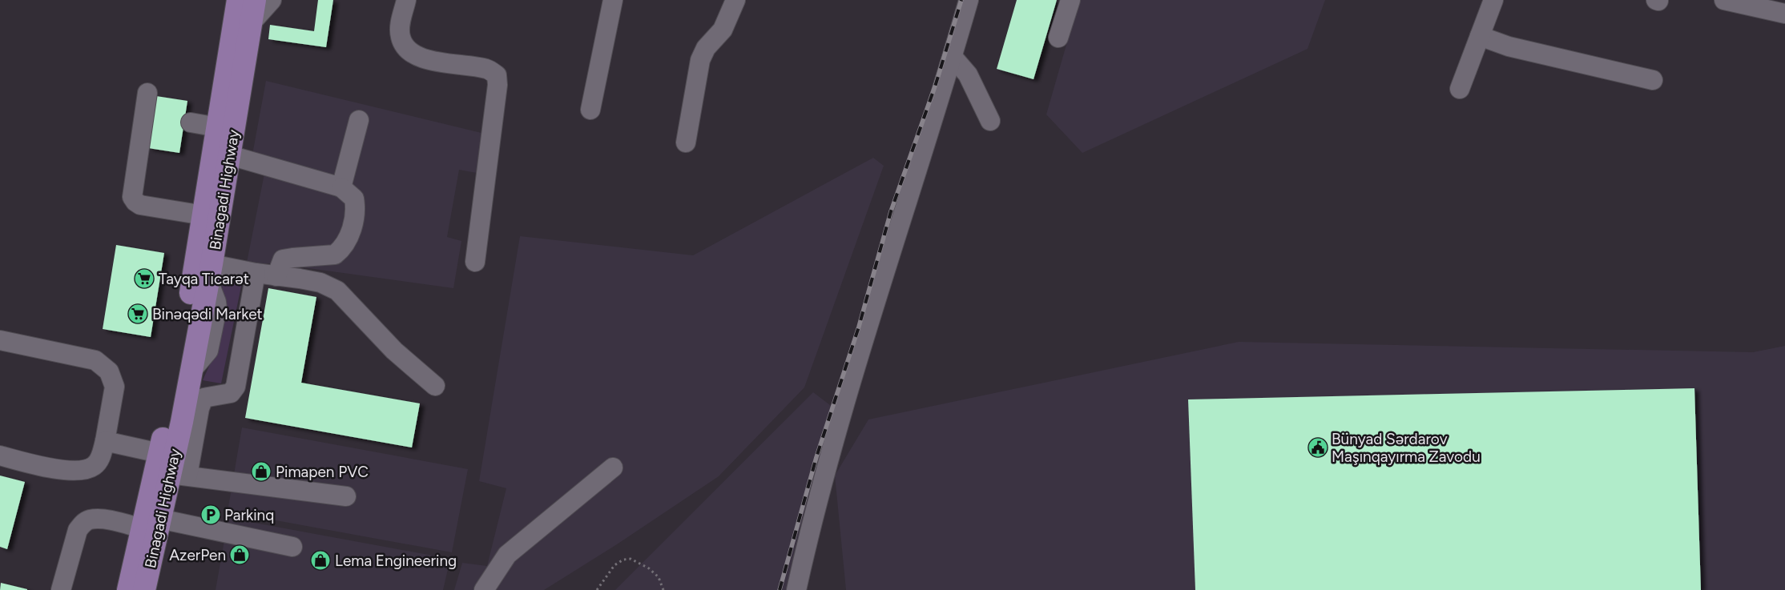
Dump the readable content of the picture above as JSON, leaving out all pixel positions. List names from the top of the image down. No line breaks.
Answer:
{"streets":{"main road":["Binagadi Highway"]},"places":{"supermarket":["Tayqa Ticarət","Binəqədi Market"],"public building":["Bünyad Sərdarov Maşınqayırma Zavodu"],"shop":["Pimapen PVC","AzerPen","Lema Engineering"],"parking":["Parkinq"]}}
